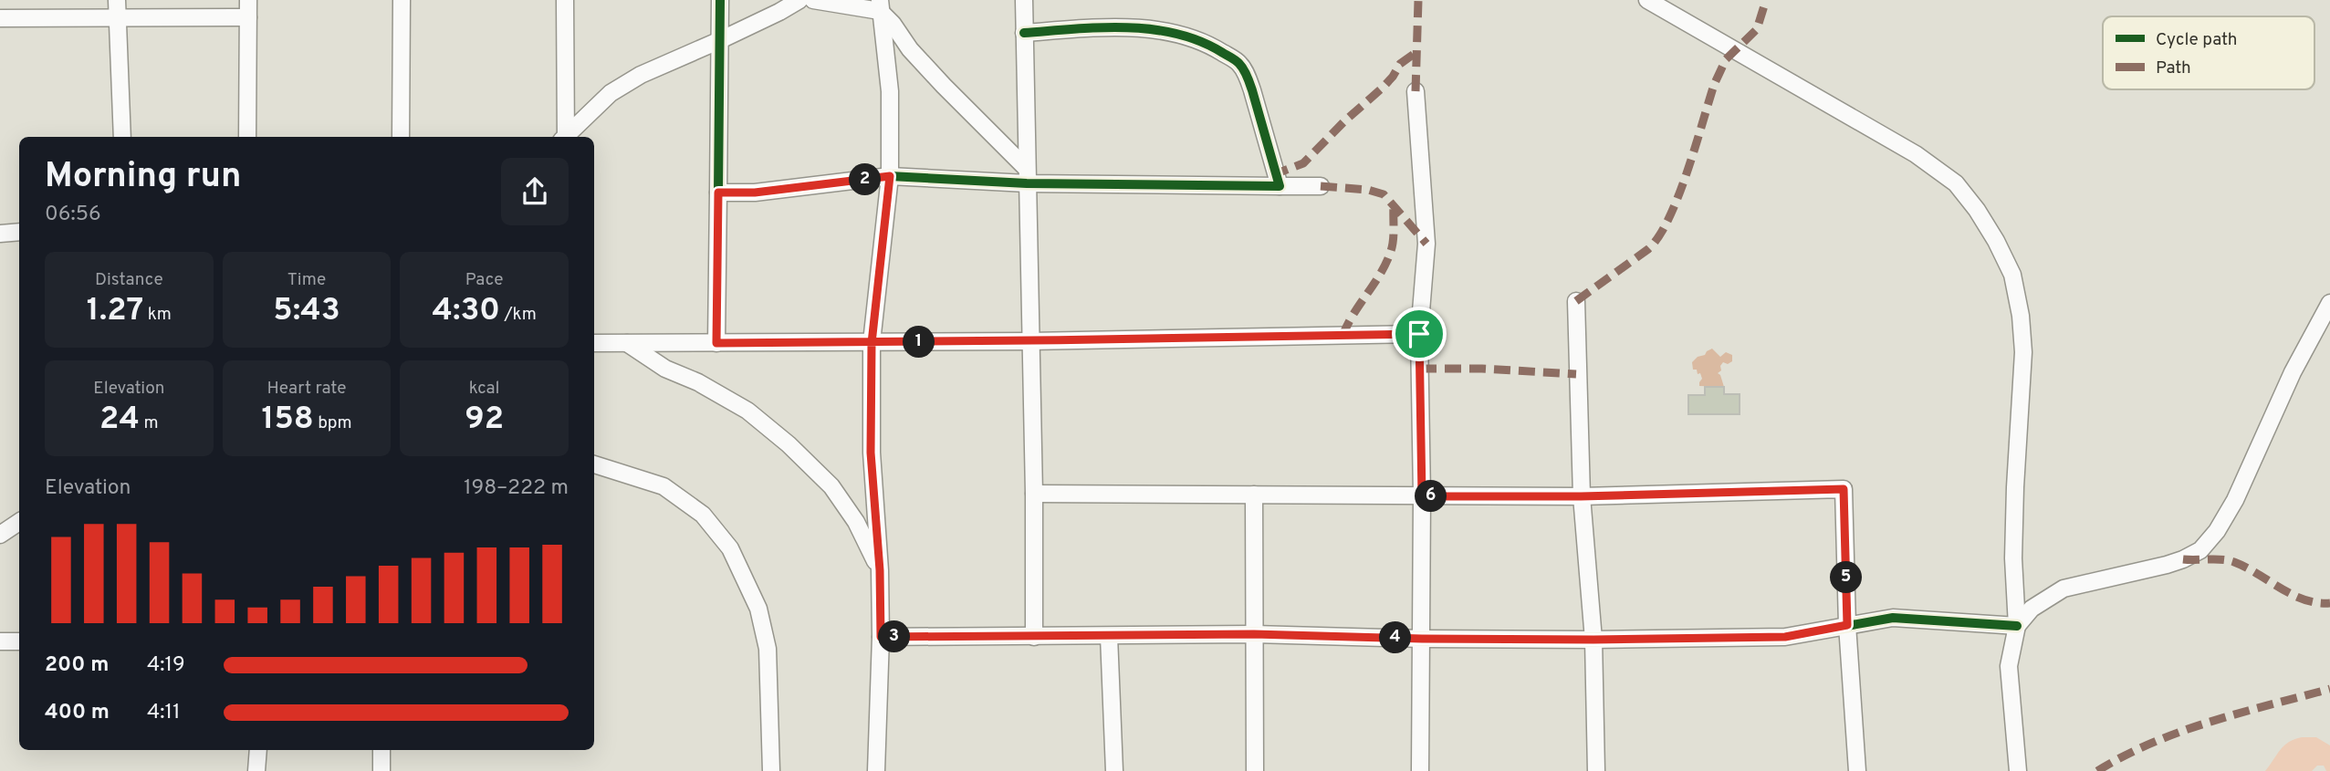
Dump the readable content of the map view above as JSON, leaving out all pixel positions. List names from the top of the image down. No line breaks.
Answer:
{"legend":["Cycle path","Path"],"page":{"heading":["Morning run","06:56"],"pins":["2","1","6","5","3","4"],"stats":[["Distance","1.27 km"],["Time","5:43"],["Pace","4:30 /km"],["Elevation","24 m"],["Heart rate","158 bpm"],["kcal","92"]],"chart":["Elevation","198–222 m"],"list":[{"name":"200 m","note":"4:19"},{"name":"400 m","note":"4:11"}]}}
